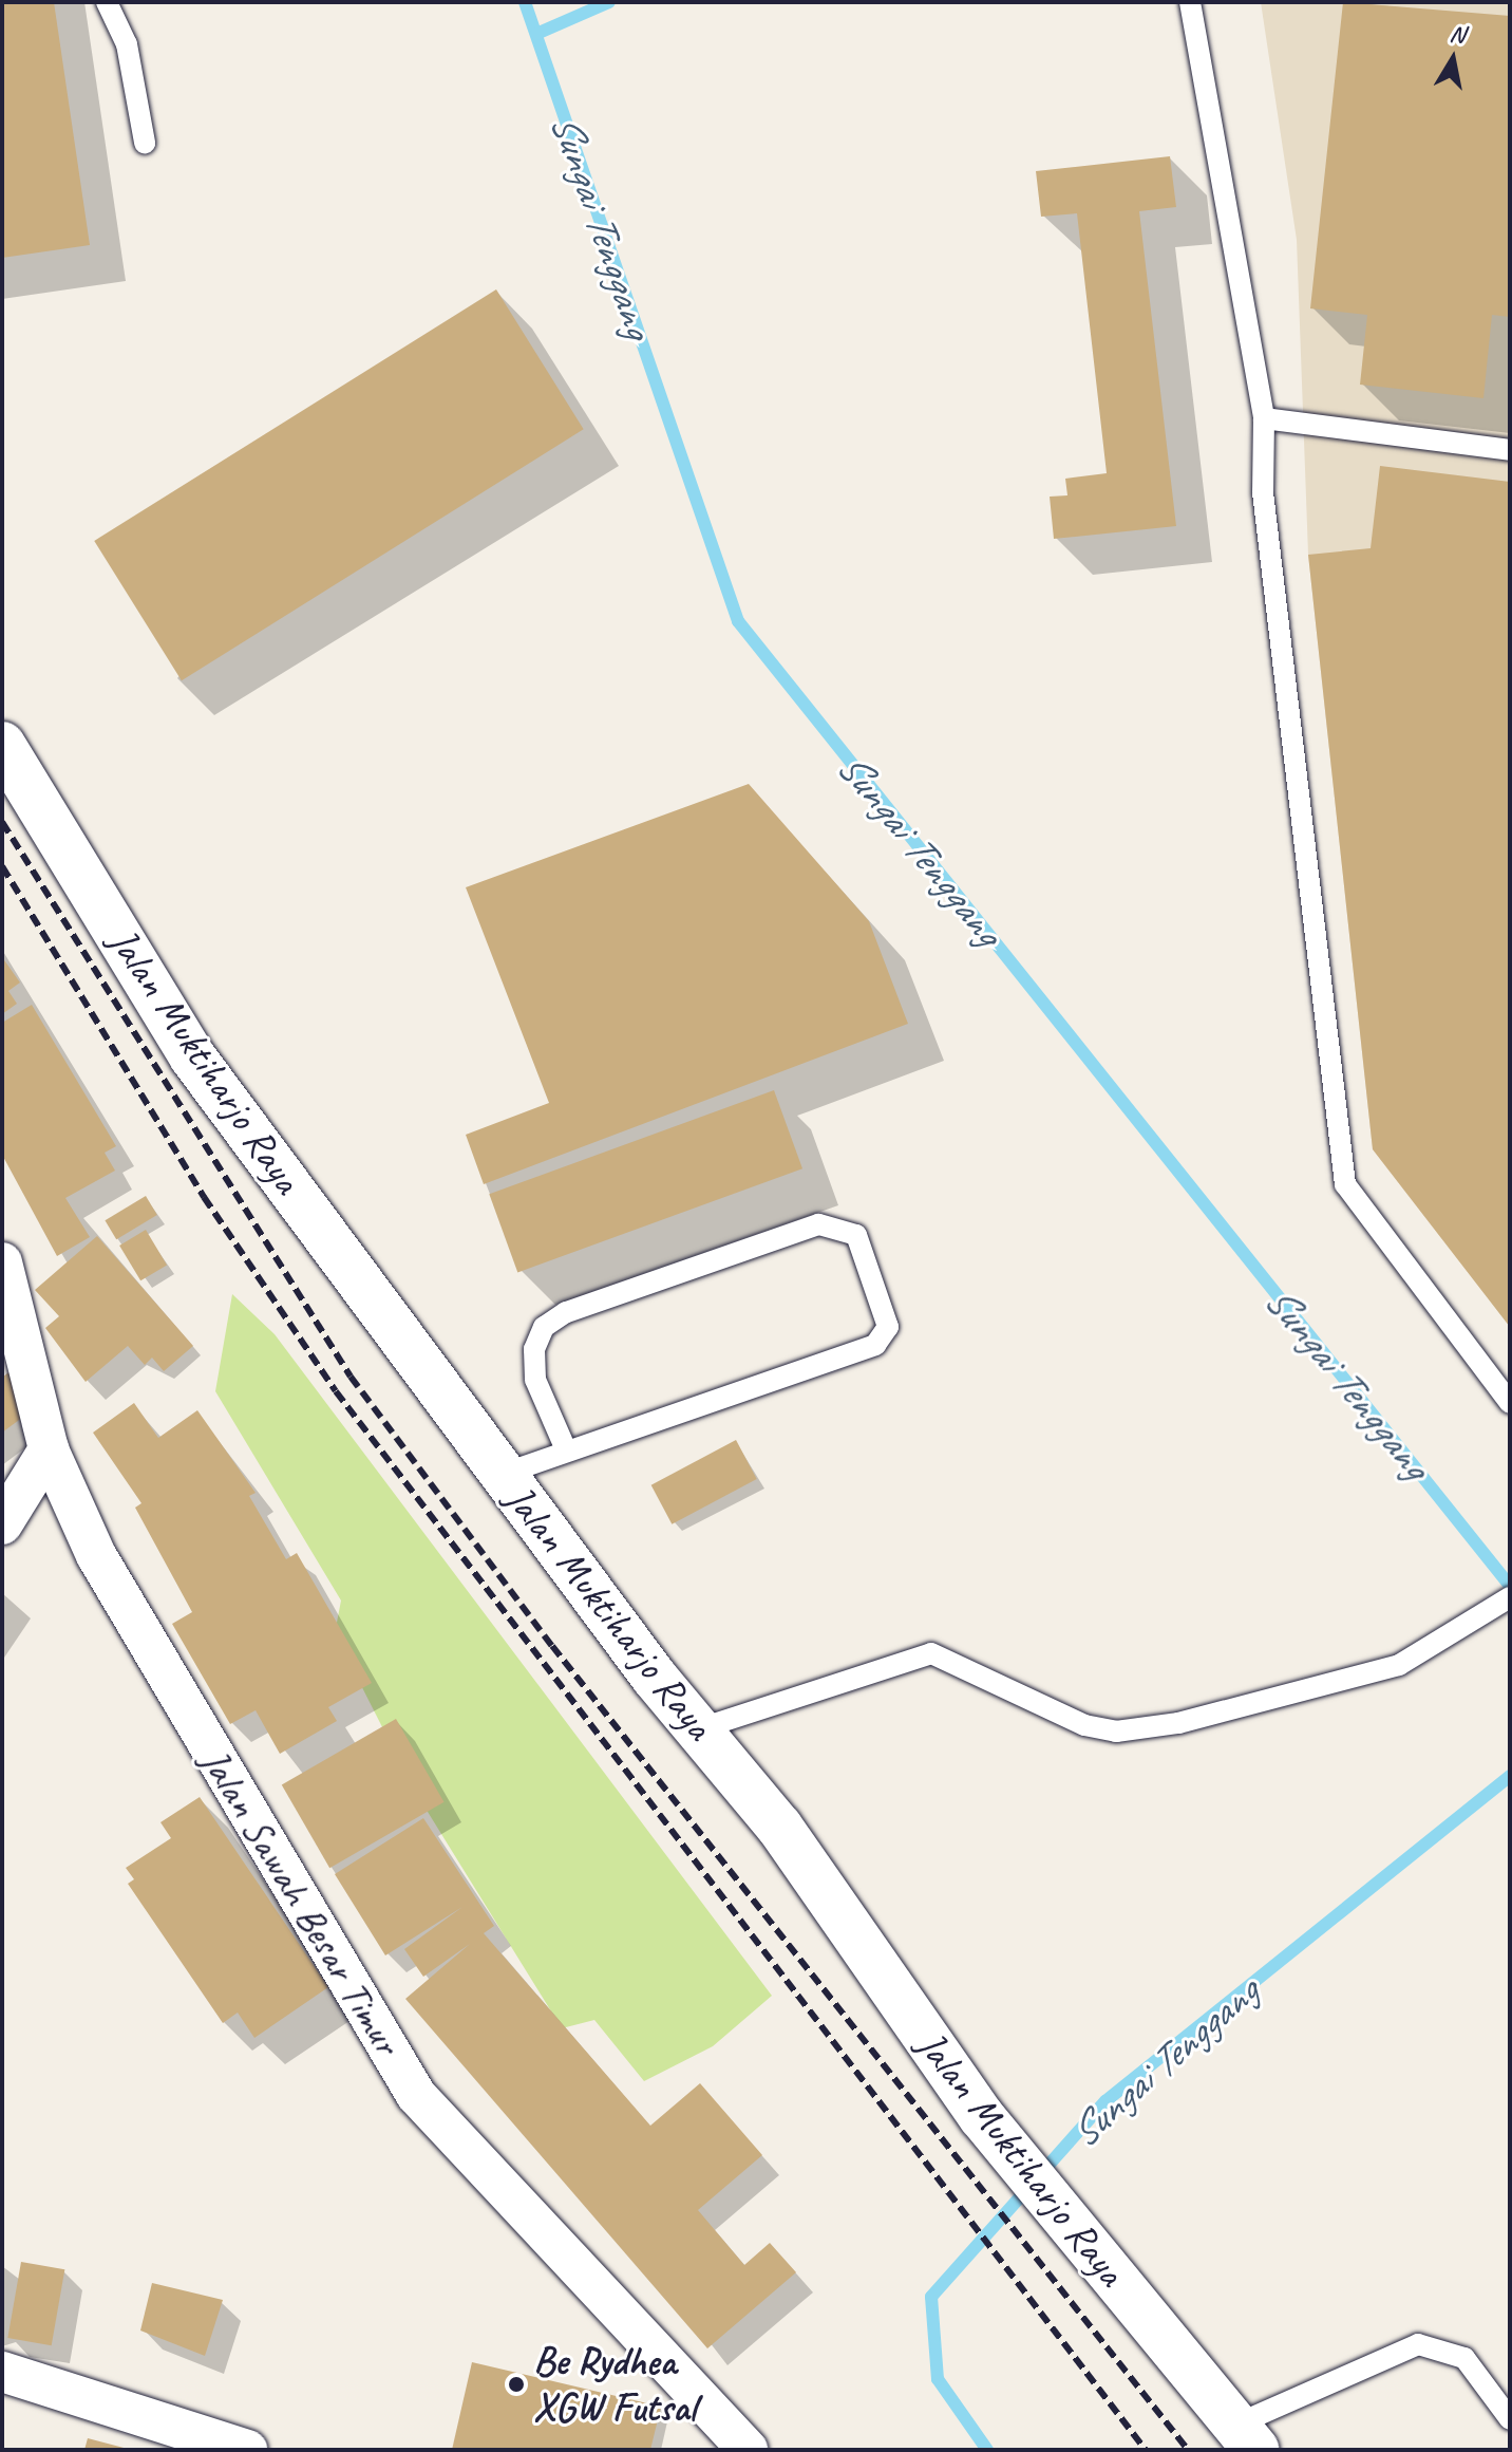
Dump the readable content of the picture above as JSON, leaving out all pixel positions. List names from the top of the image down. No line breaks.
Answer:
{"streets":{"street":["Jalan Muktiharjo Raya","Jalan Sawah Besar Timur"]},"water":["Sungai Tenggang"],"places":["Be Rydhea XGW Futsal"],"north":"top"}
